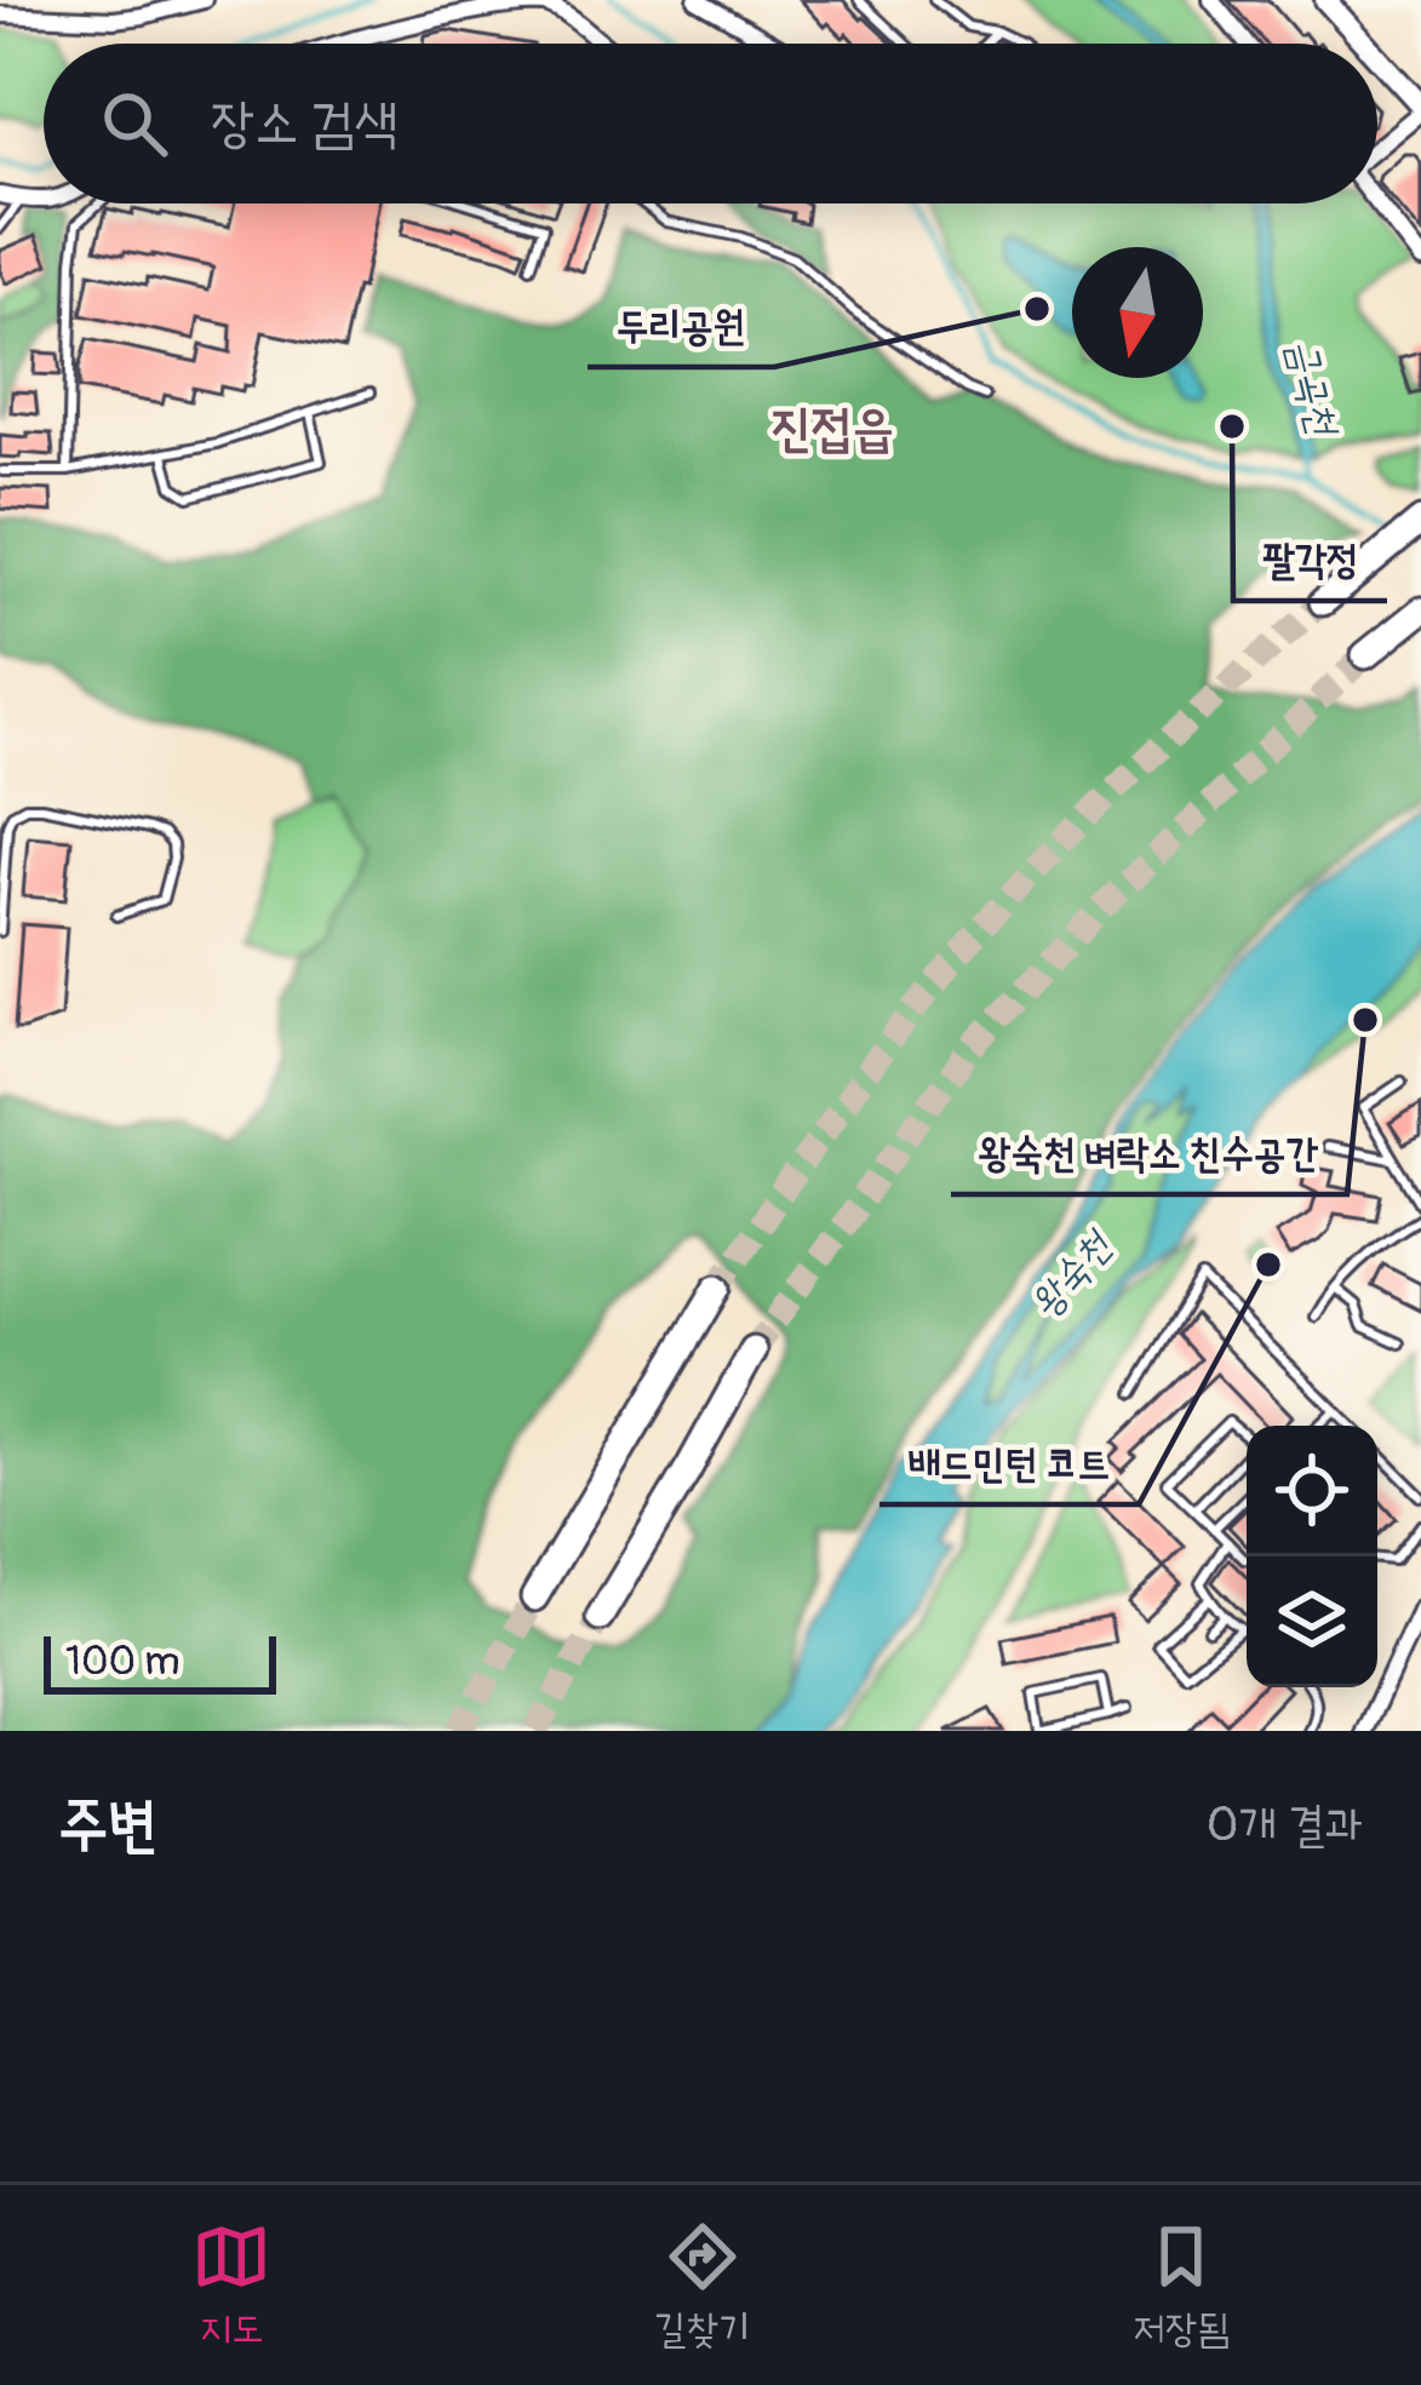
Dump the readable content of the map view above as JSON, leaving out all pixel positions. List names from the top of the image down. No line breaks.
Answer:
{"districts":["진접읍"],"water":["금곡천","왕숙천"],"places":["두리공원","팔각정","왕숙천 벼락소 친수공간","배드민턴 코트"],"scale_bar":"100 m","north":"bottom","page":{"search":"장소 검색","scale":"100 m","heading":["주변","0개 결과"],"nav":["지도","길찾기","저장됨"]}}
